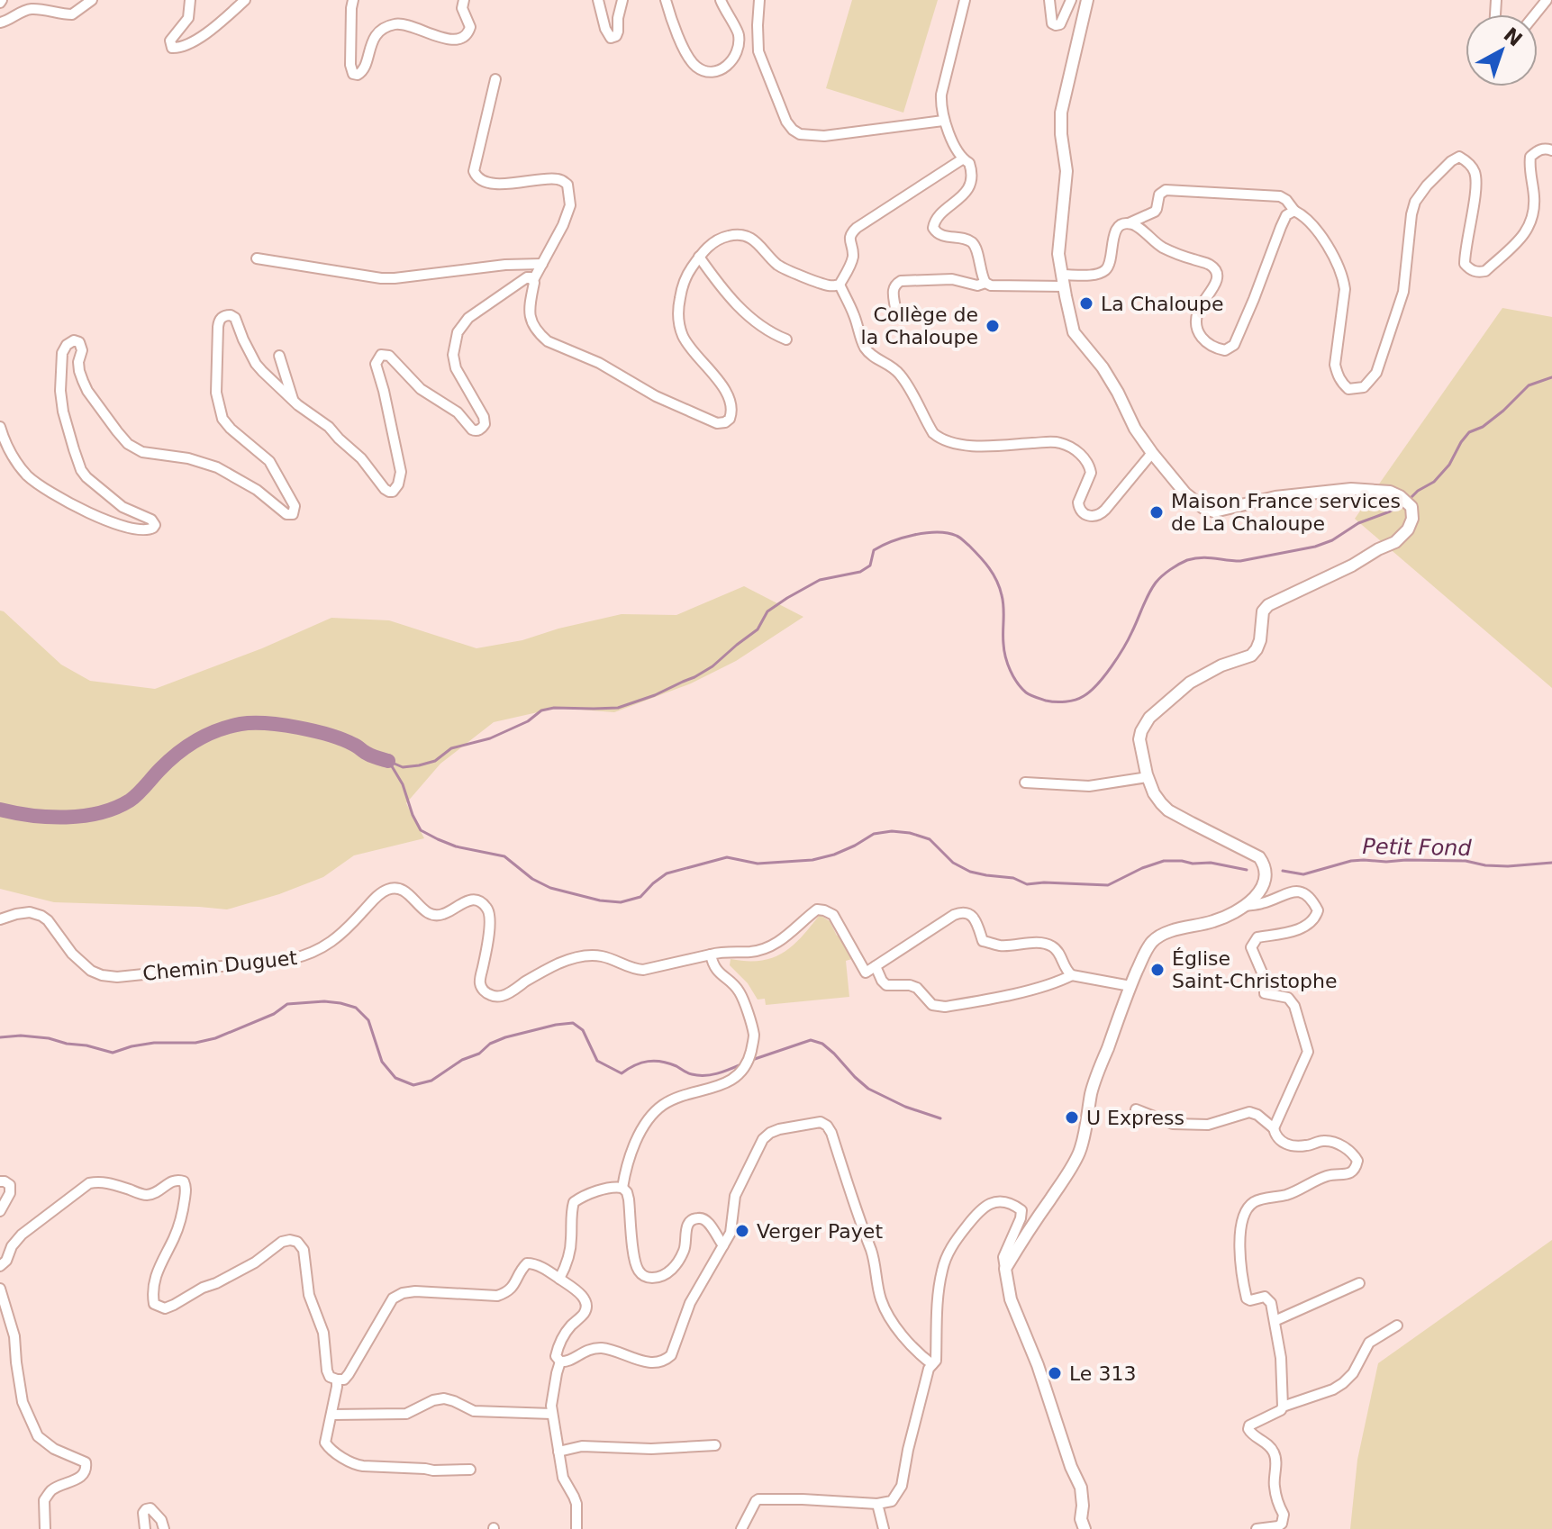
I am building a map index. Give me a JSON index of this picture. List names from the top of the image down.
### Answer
{
  "streets": {
    "street": ["Chemin Duguet"]
  },
  "water": ["Petit Fond"],
  "places": [
    "La Chaloupe",
    "Collège de la Chaloupe",
    "Maison France services de La Chaloupe",
    "Église Saint-Christophe",
    "U Express",
    "Verger Payet",
    "Le 313"
  ],
  "north": "top right"
}
